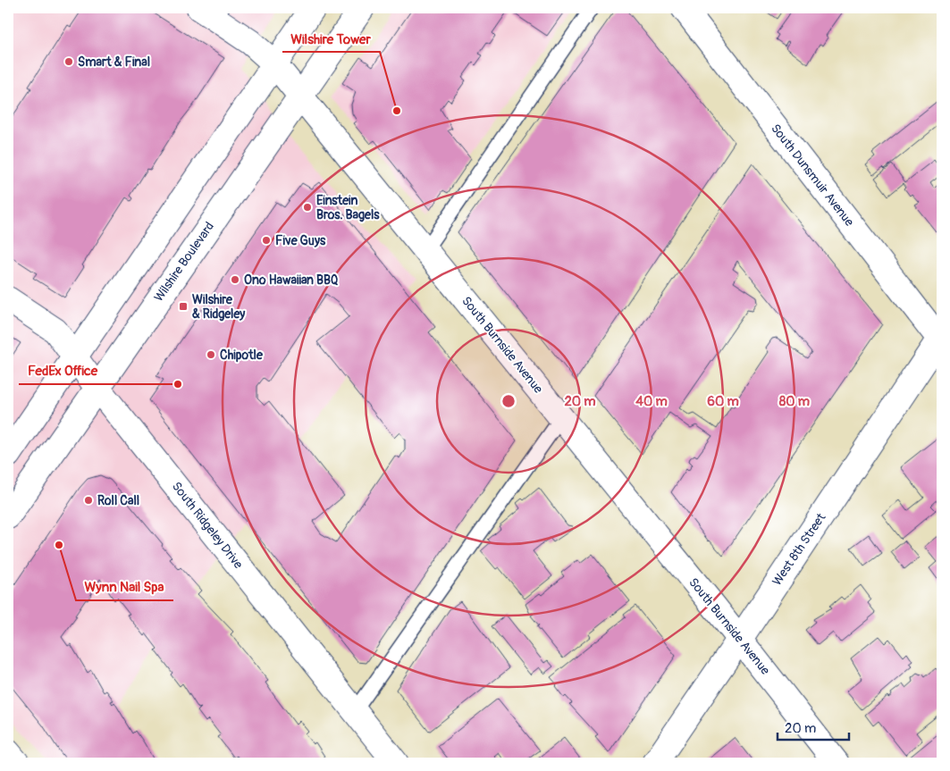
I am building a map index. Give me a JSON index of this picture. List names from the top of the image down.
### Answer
{
  "streets": {
    "street": [
      "South Dunsmuir Avenue",
      "Wilshire Boulevard",
      "South Burnside Avenue",
      "South Ridgeley Drive",
      "West 8th Street"
    ]
  },
  "crossings": [
    ["South Dunsmuir Avenue", "West 8th Street"],
    ["Wilshire Boulevard", "South Burnside Avenue"],
    ["Wilshire Boulevard", "South Ridgeley Drive"],
    ["South Burnside Avenue", "West 8th Street"]
  ],
  "places": {
    "other": [
      "Smart & Final",
      "Wilshire Tower",
      "Einstein Bros. Bagels",
      "Five Guys",
      "Ono Hawaiian BBQ",
      "Chipotle",
      "FedEx Office",
      "Roll Call",
      "Wynn Nail Spa"
    ],
    "transit": ["Wilshire & Ridgeley"]
  },
  "scale_bar": "20 m",
  "rings": [
    "20 m",
    "40 m",
    "60 m",
    "80 m"
  ]
}
